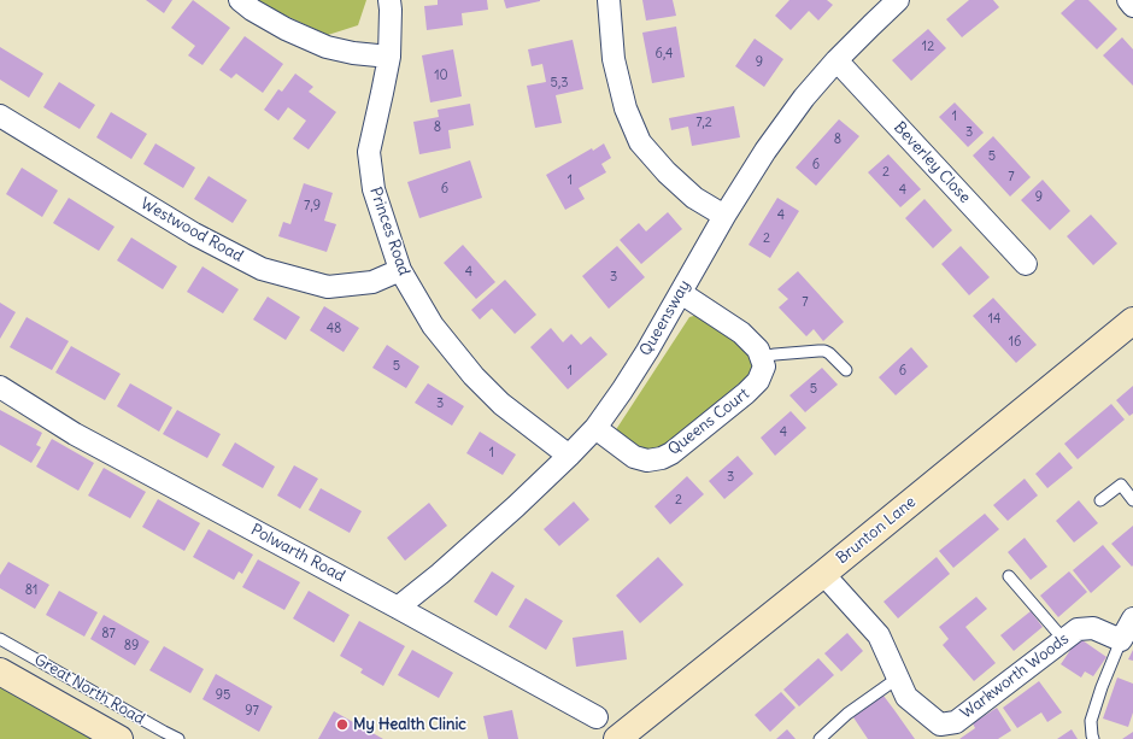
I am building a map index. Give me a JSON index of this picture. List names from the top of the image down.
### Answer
{
  "streets": {
    "street": [
      "Beverley Close",
      "Westwood Road",
      "Princes Road",
      "Queensway",
      "Queens Court",
      "Brunton Lane",
      "Polwarth Road",
      "Warkworth Woods",
      "Great North Road"
    ]
  },
  "crossings": [
    ["Beverley Close", "Queensway"],
    ["Westwood Road", "Princes Road"],
    ["Princes Road", "Queensway"],
    ["Queensway", "Queens Court"],
    ["Queensway", "Polwarth Road"],
    ["Brunton Lane", "Warkworth Woods"]
  ],
  "places": ["My Health Clinic"],
  "house_numbers": [
    "12",
    "6,4",
    "9",
    "10",
    "5,3",
    "1",
    "7,2",
    "8",
    "3",
    "8",
    "5",
    "6",
    "2",
    "7",
    "1",
    "6",
    "4",
    "9",
    "7,9",
    "4",
    "2",
    "4",
    "3",
    "7",
    "14",
    "48",
    "16",
    "5",
    "1",
    "6",
    "5",
    "3",
    "4",
    "1",
    "3",
    "2",
    "81",
    "87",
    "89",
    "95",
    "97"
  ]
}
